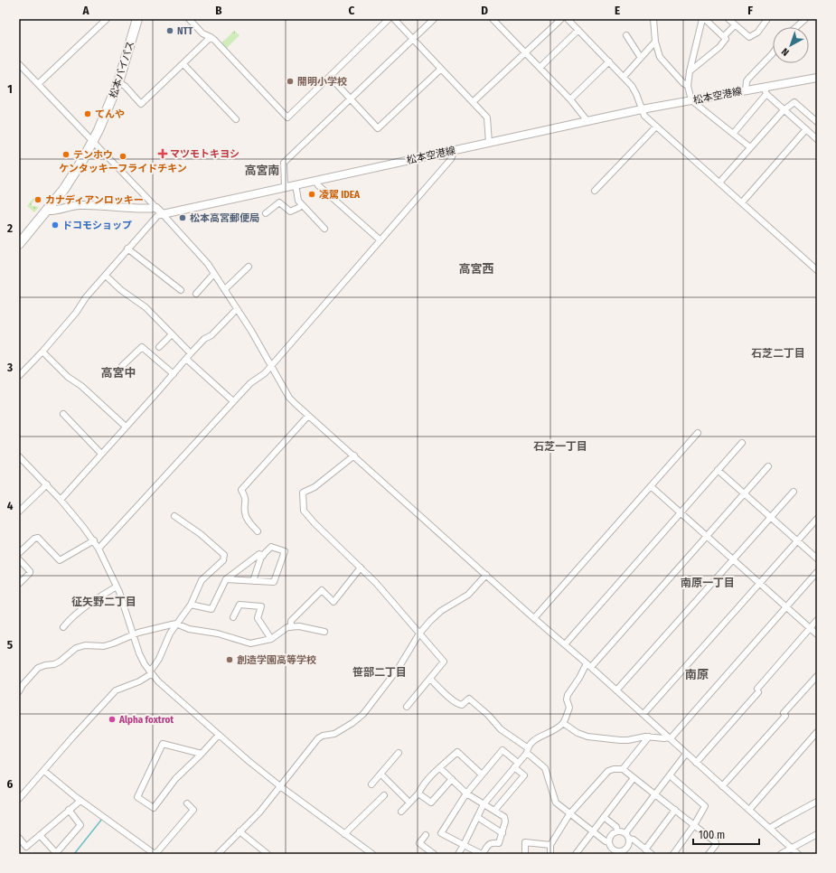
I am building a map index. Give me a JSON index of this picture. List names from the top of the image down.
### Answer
{
  "streets": {
    "highway": ["松本バイパス"],
    "main road": ["松本空港線"]
  },
  "districts": [
    "高宮南",
    "高宮西",
    "石芝二丁目",
    "高宮中",
    "石芝一丁目",
    "南原一丁目",
    "征矢野二丁目",
    "笹部二丁目",
    "南原"
  ],
  "places": {
    "other": [
      "NTT",
      "開明小学校",
      "てんや",
      "テンホウ",
      "ケンタッキーフライドチキン",
      "凌駕 IDEA",
      "カナディアンロッキー",
      "松本高宮郵便局",
      "ドコモショップ",
      "創造学園高等学校",
      "Alpha foxtrot"
    ],
    "health": ["マツモトキヨシ"]
  },
  "scale_bar": "100 m",
  "north": "bottom left",
  "grid": {
    "columns": [
      "A",
      "B",
      "C",
      "D",
      "E",
      "F"
    ],
    "rows": [
      "1",
      "2",
      "3",
      "4",
      "5",
      "6"
    ]
  }
}
